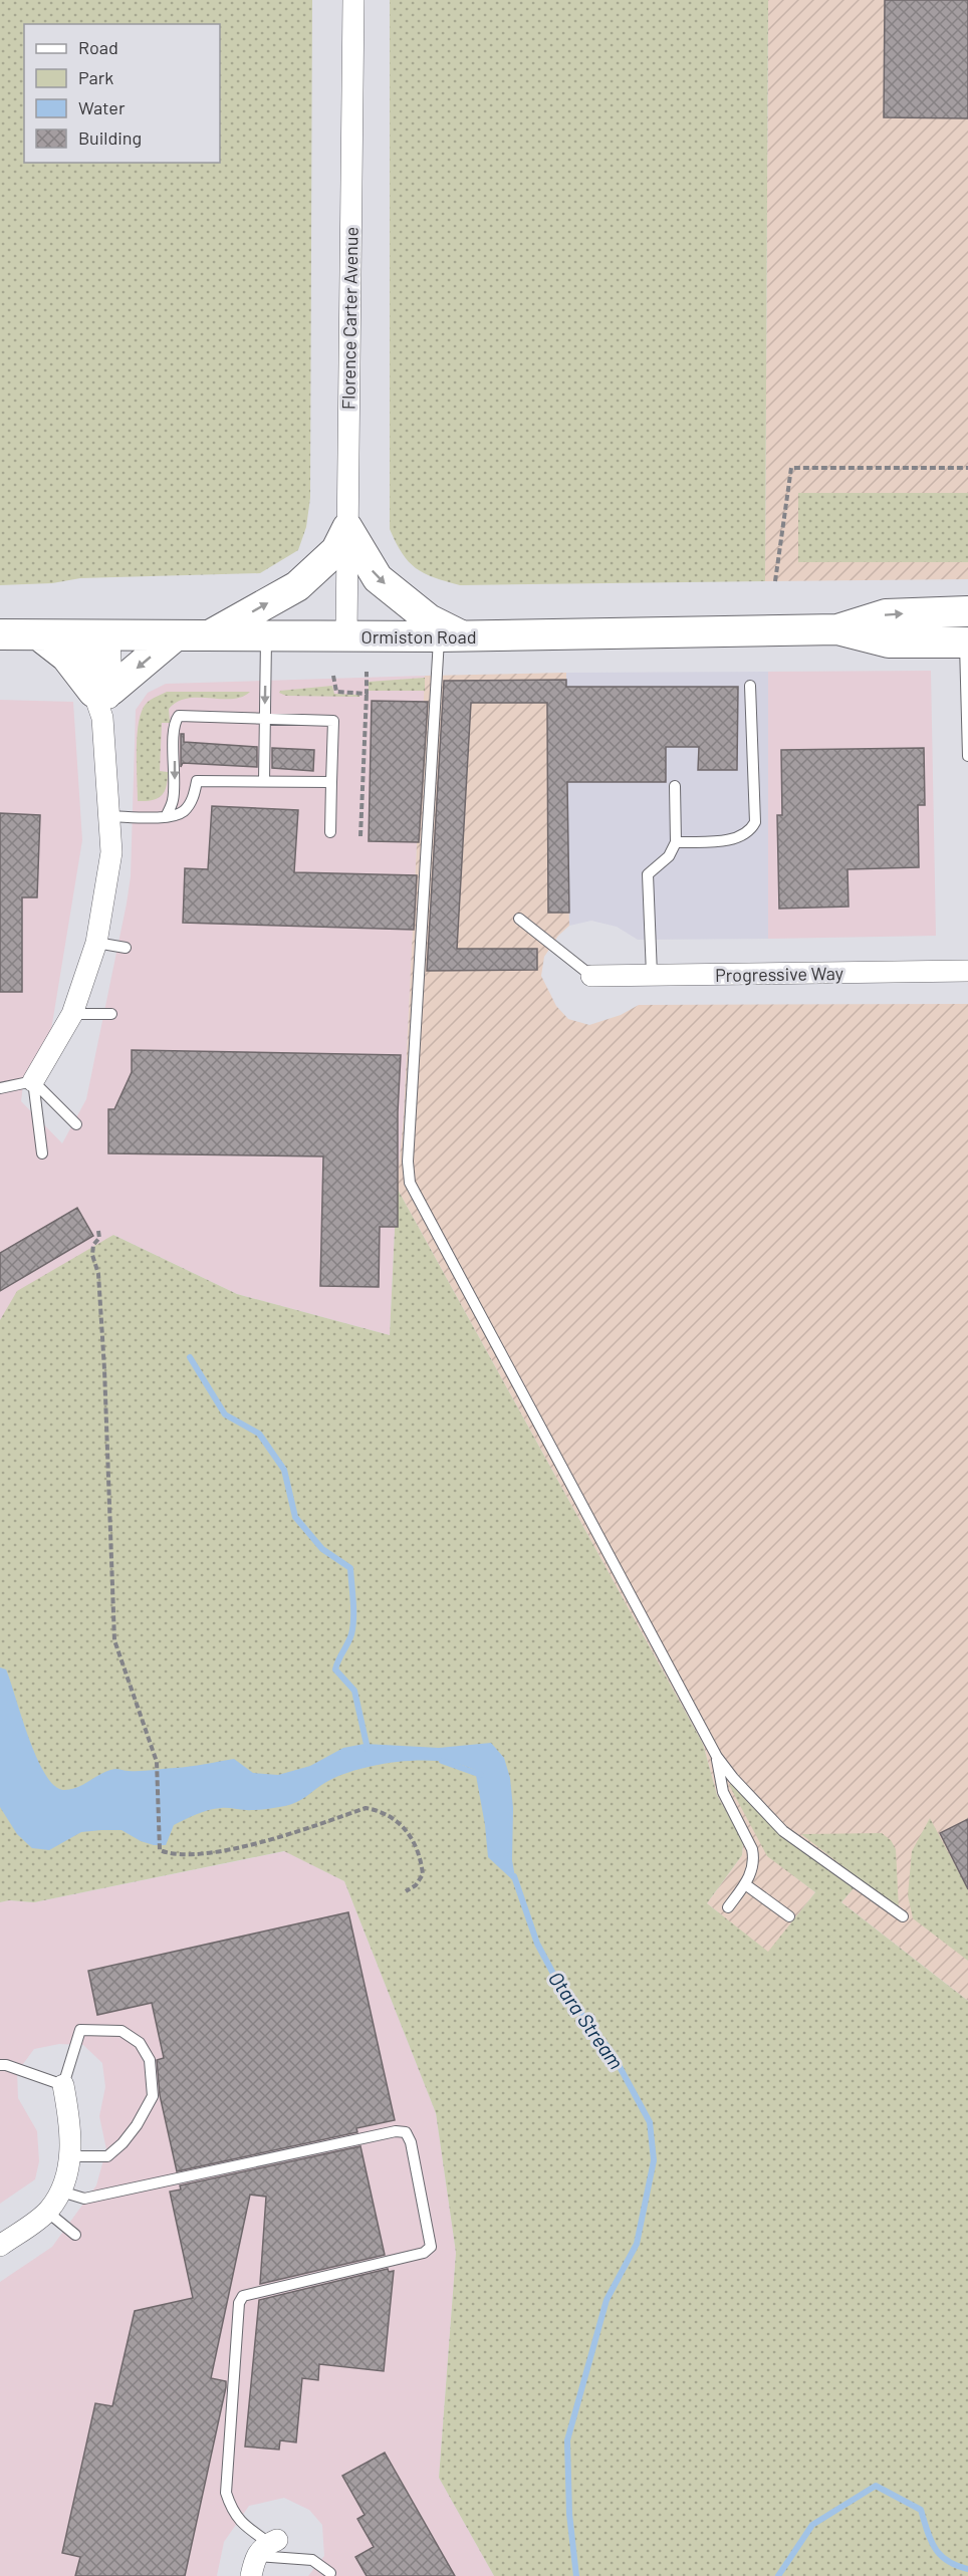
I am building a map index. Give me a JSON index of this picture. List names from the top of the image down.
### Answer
{
  "streets": {
    "main road": ["Ormiston Road"],
    "street": ["Florence Carter Avenue", "Progressive Way"]
  },
  "crossings": [
    ["Florence Carter Avenue", "Ormiston Road"]
  ],
  "water": ["Otara Stream"],
  "legend": [
    "Road",
    "Park",
    "Water",
    "Building"
  ]
}
